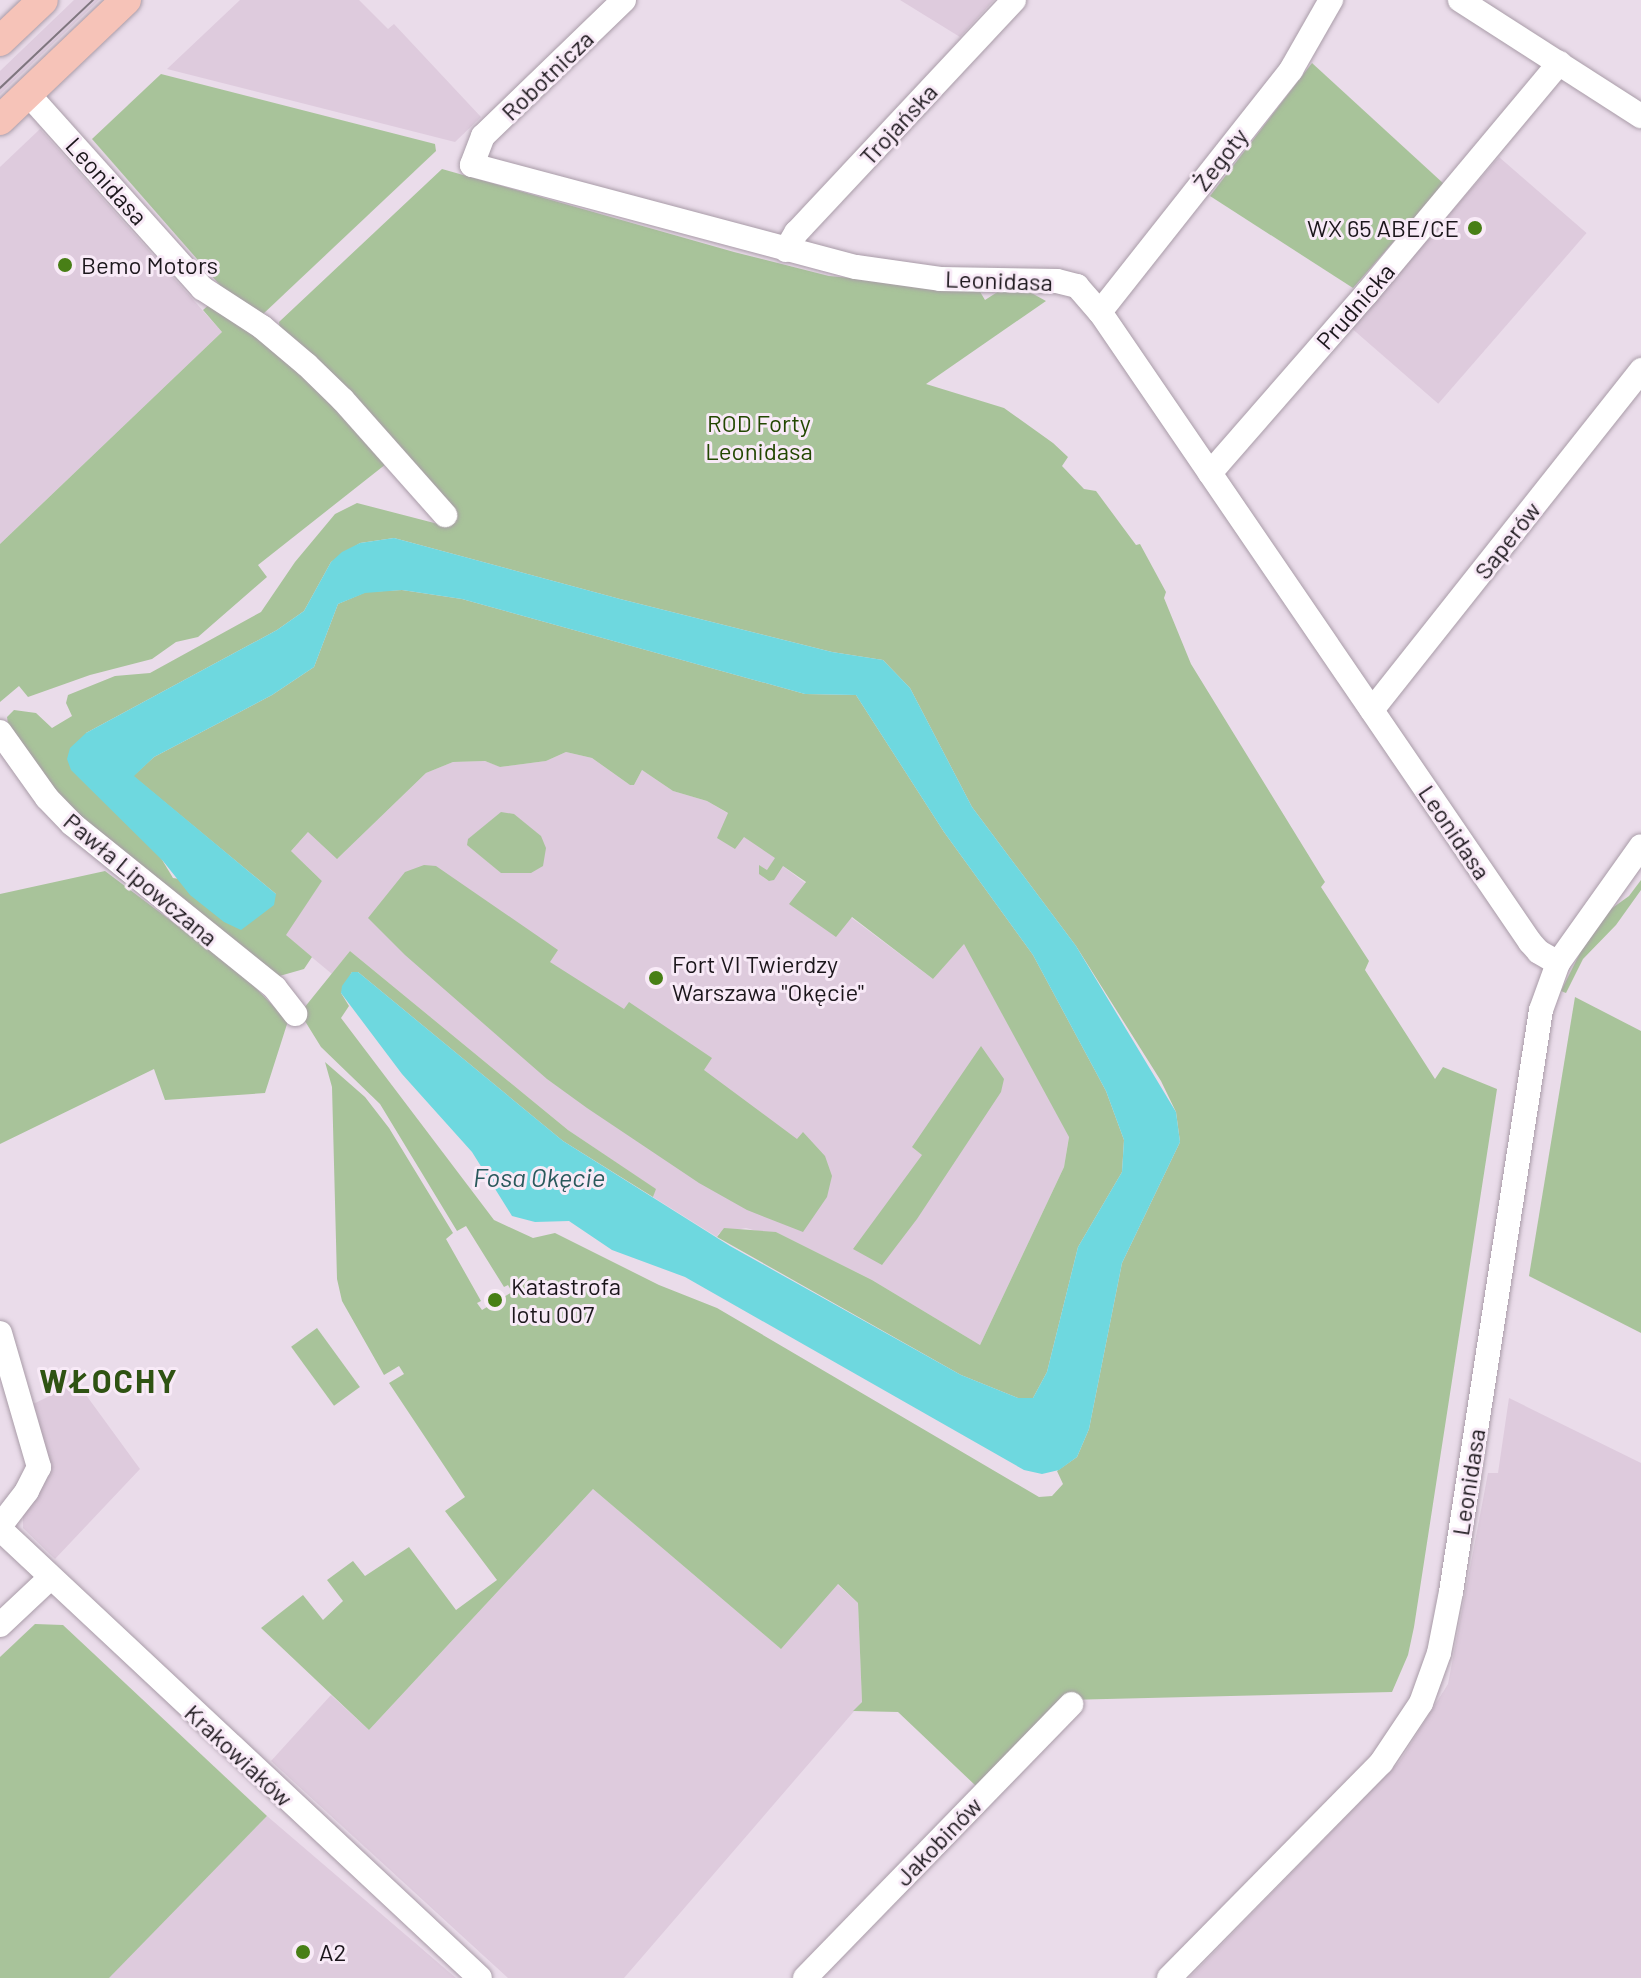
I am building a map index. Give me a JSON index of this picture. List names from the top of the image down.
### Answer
{
  "streets": {
    "street": [
      "Robotnicza",
      "Trojańska",
      "Żegoty",
      "Leonidasa",
      "Prudnicka",
      "Saperów",
      "Pawła Lipowczana",
      "Krakowiaków",
      "Jakobinów"
    ]
  },
  "crossings": [
    ["Robotnicza", "Leonidasa"],
    ["Trojańska", "Leonidasa"],
    ["Żegoty", "Leonidasa"],
    ["Leonidasa", "Prudnicka"],
    ["Leonidasa", "Saperów"]
  ],
  "districts": ["WŁOCHY"],
  "water": ["Fosa Okęcie"],
  "parks": ["ROD Forty Leonidasa"],
  "places": [
    "WX 65 ABE/CE",
    "Bemo Motors",
    "Fort VI Twierdzy Warszawa \"Okęcie\"",
    "Katastrofa lotu 007",
    "A2"
  ]
}
